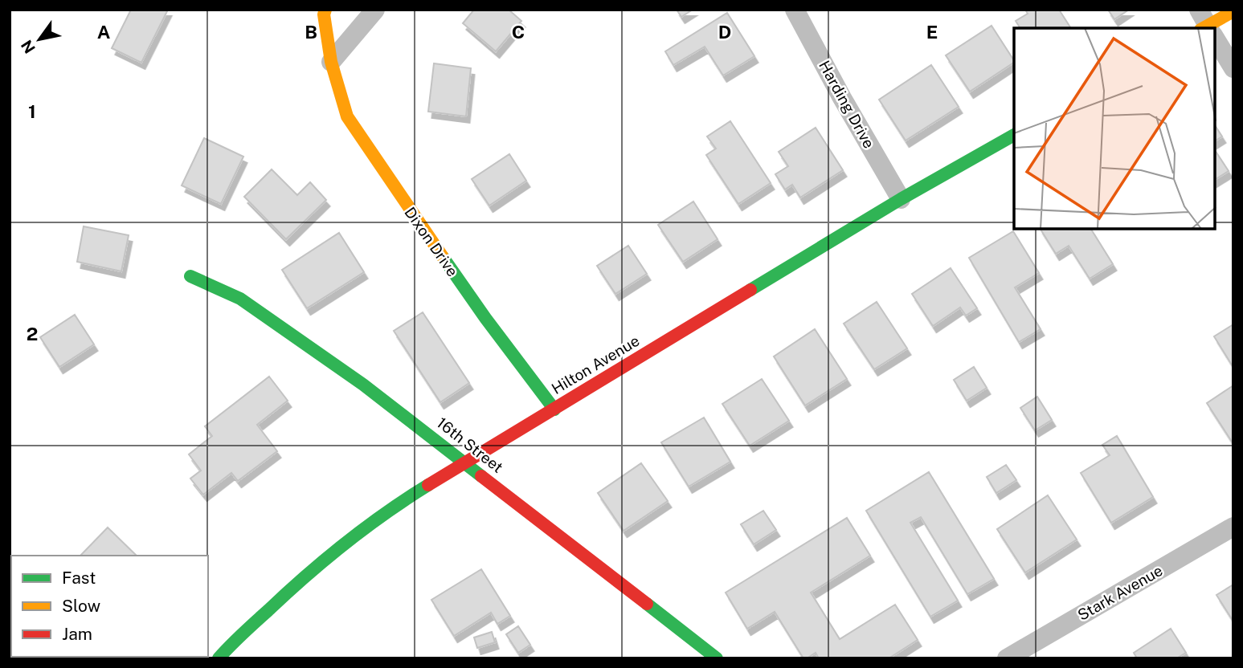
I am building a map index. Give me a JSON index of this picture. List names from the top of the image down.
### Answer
{
  "streets": {
    "street": [
      "Harding Drive",
      "Dixon Drive",
      "Hilton Avenue",
      "16th Street",
      "Stark Avenue"
    ]
  },
  "crossings": [
    ["Harding Drive", "Hilton Avenue"],
    ["Dixon Drive", "Hilton Avenue"],
    ["Hilton Avenue", "16th Street"]
  ],
  "legend": ["Fast", "Slow", "Jam"],
  "north": "bottom left",
  "grid": {
    "columns": [
      "A",
      "B",
      "C",
      "D",
      "E"
    ],
    "rows": ["1", "2"]
  }
}
